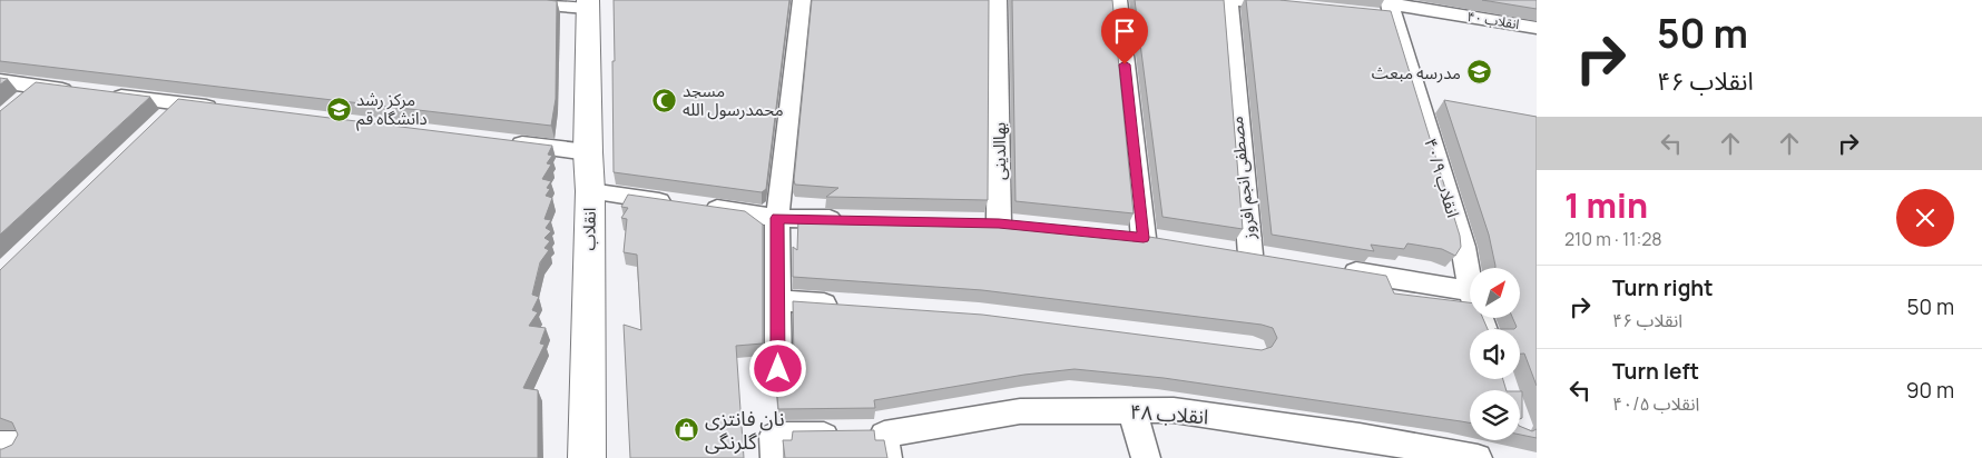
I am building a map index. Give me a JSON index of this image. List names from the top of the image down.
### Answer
{
  "streets": {
    "main road": ["انقلاب"],
    "street": [
      "انقلاب ۴۰",
      "بهاالدینی",
      "مصطفی انجم افروز",
      "انقلاب ۴۰/۹",
      "انقلاب ۴۸"
    ]
  },
  "crossings": [
    ["انقلاب ۴۰", "انقلاب ۴۰/۹"]
  ],
  "places": {
    "school or university": ["مدرسه مبعث", "مرکز رشد دانشگاه قم"],
    "mosque": ["مسجد محمدرسول الله"],
    "shop": ["نان فانتزی گلرنگی"]
  },
  "north": "top right",
  "page": {
    "turn": ["50 m", "انقلاب ۴۶"],
    "heading": ["1 min", "210 m · 11:28"],
    "list": [
      {
        "name": "Turn right",
        "note": "انقلاب ۴۶",
        "value": "50 m"
      },
      {
        "name": "Turn left",
        "note": "انقلاب ۴۰/۵",
        "value": "90 m"
      }
    ]
  }
}
